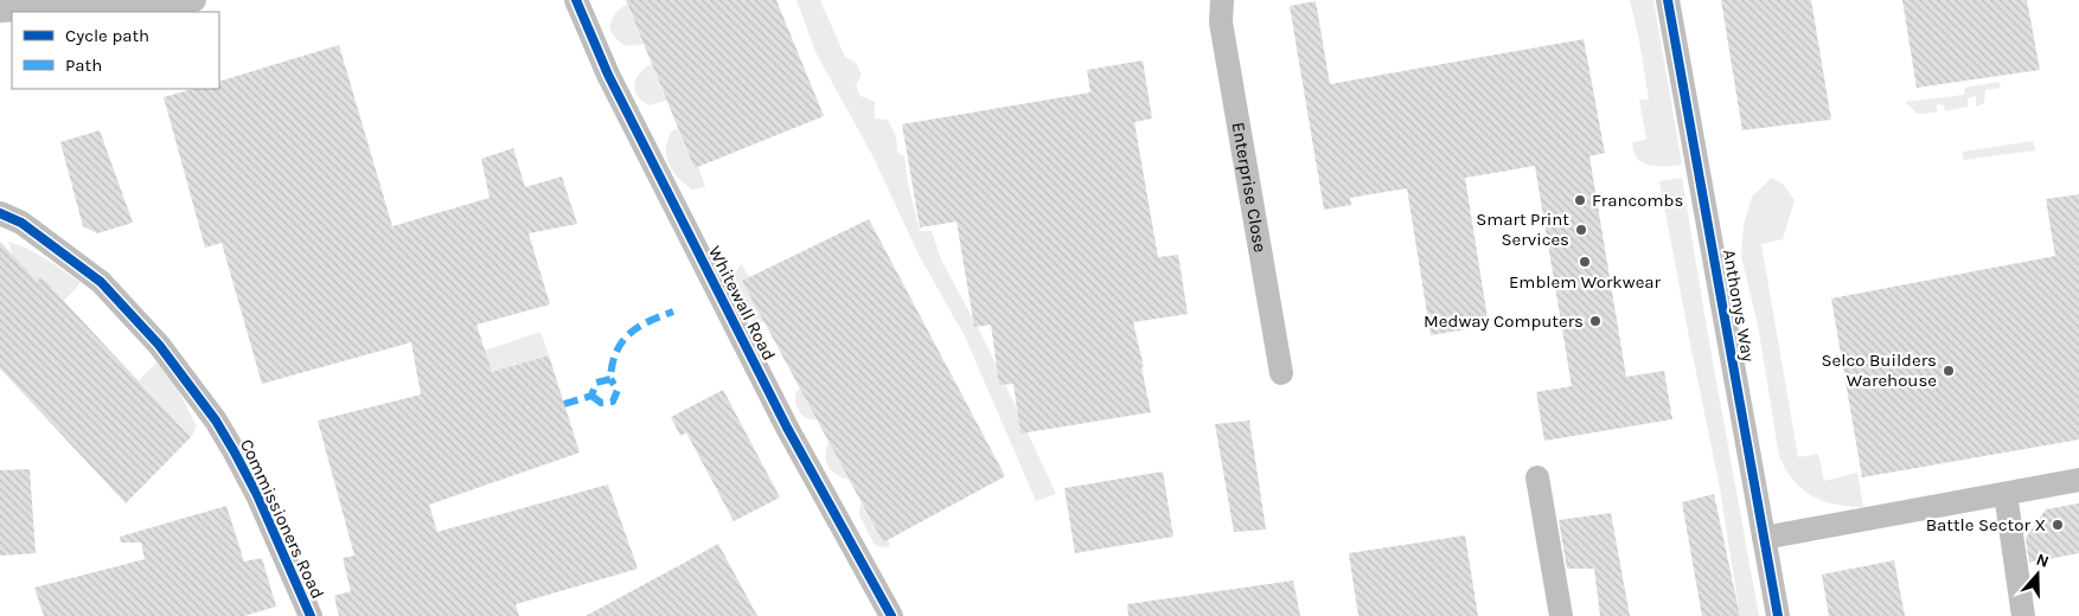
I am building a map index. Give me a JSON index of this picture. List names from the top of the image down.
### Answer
{
  "streets": {
    "street": [
      "Enterprise Close",
      "Whitewall Road",
      "Anthonys Way",
      "Commissioners Road"
    ]
  },
  "places": [
    "Francombs",
    "Smart Print Services",
    "Emblem Workwear",
    "Medway Computers",
    "Selco Builders Warehouse",
    "Battle Sector X"
  ],
  "legend": ["Cycle path", "Path"],
  "north": "top"
}
